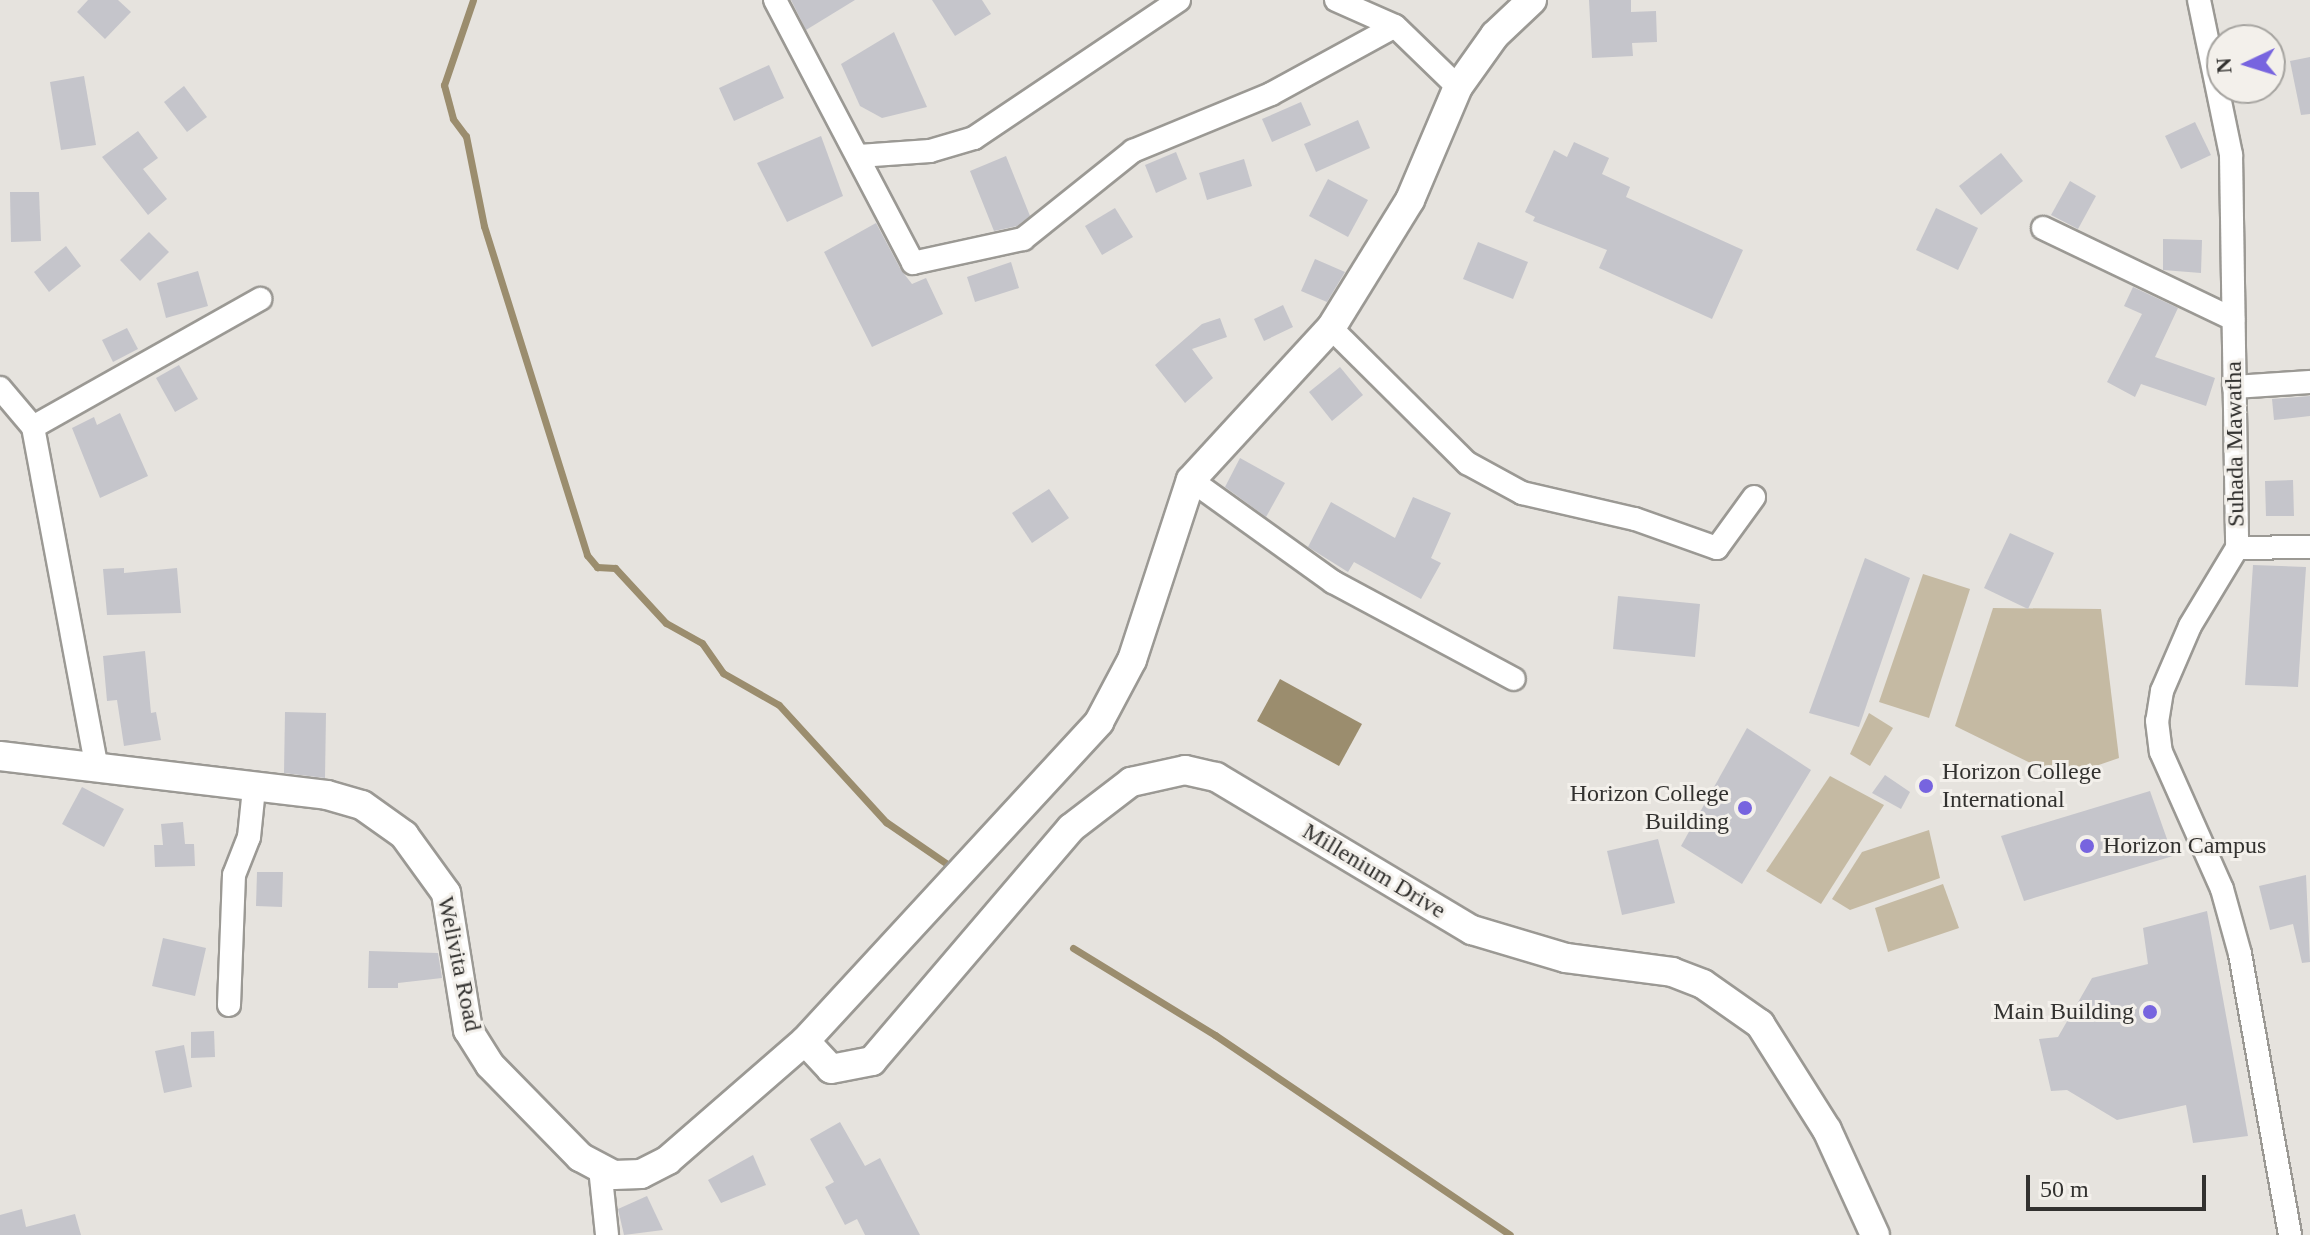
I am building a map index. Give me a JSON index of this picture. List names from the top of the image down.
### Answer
{
  "streets": {
    "street": ["Suhada Mawatha", "Millenium Drive", "Welivita Road"]
  },
  "places": [
    "Horizon College International",
    "Horizon College Building",
    "Horizon Campus",
    "Main Building"
  ],
  "scale_bar": "50 m",
  "north": "left"
}
